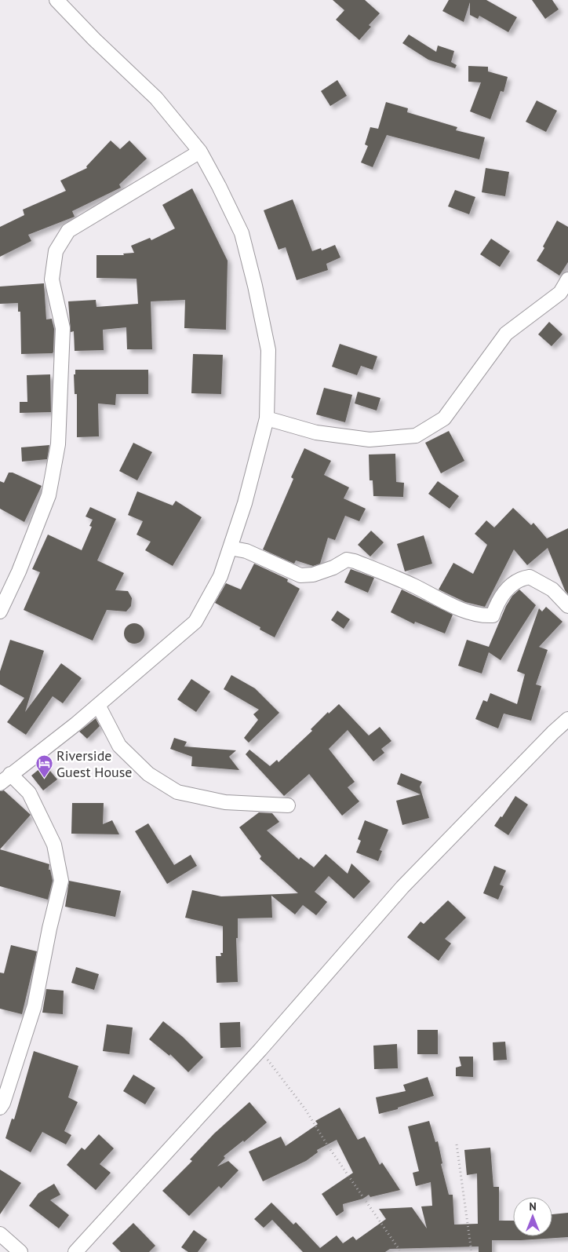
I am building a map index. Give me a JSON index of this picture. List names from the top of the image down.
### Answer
{
  "places": {
    "hotel": ["Riverside Guest House"]
  },
  "north": "top"
}
